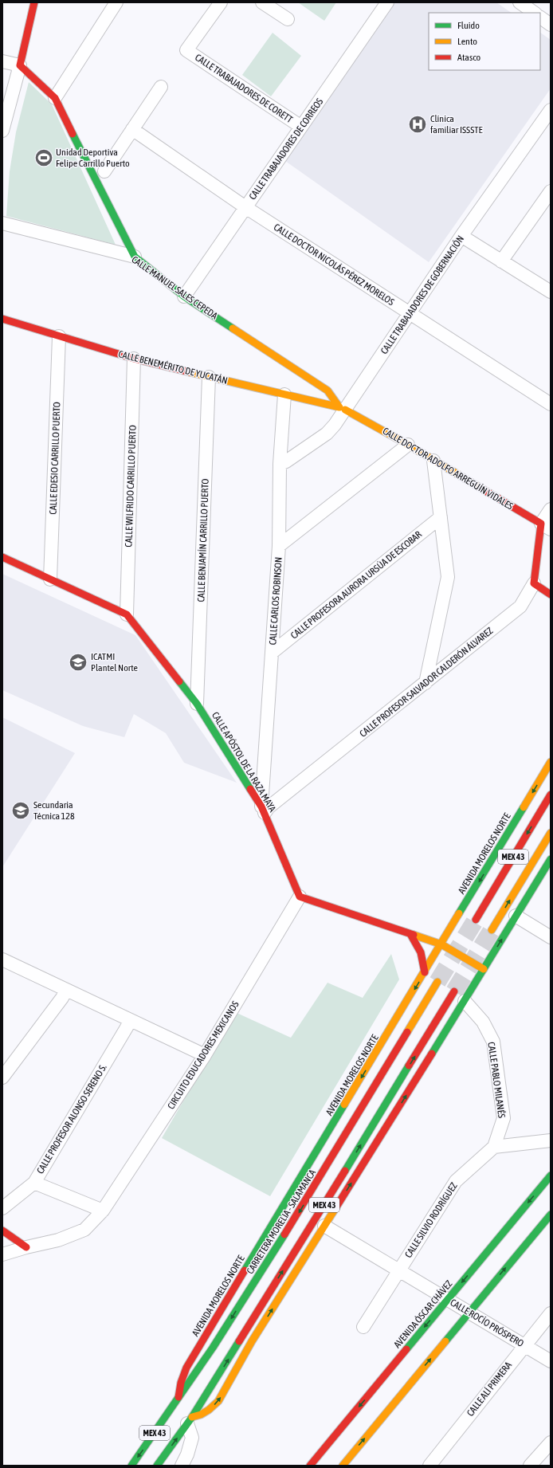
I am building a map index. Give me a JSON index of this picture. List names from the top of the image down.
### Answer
{
  "streets": {
    "main road": [
      "CALLE MANUEL SALES CEPEDA",
      "CALLE BENEMÉRITO DE YUCATÁN",
      "CALLE DOCTOR ADOLFO ARREGUÍN VIDALES",
      "CALLE PROFESOR SALVADOR CALDERÓN ÁLVAREZ",
      "CALLE APÓSTOL DE LA RAZA MAYA",
      "AVENIDA MORELOS NORTE",
      "MEX 43",
      "CARRETERA MORELIA - SALAMANCA",
      "AVENIDA ÓSCAR CHÁVEZ"
    ],
    "street": [
      "CALLE TRABAJADORES DE CORETT",
      "CALLE TRABAJADORES DE CORREOS",
      "CALLE DOCTOR NICOLÁS PÉREZ MORELOS",
      "CALLE TRABAJADORES DE GOBERNACIÓN",
      "CALLE EDESIO CARRILLO PUERTO",
      "CALLE WILFRIDO CARRILLO PUERTO",
      "CALLE BENJAMÍN CARRILLO PUERTO",
      "CALLE PROFESORA AURORA URSÚA DE ESCOBAR",
      "CALLE CARLOS ROBINSON",
      "CIRCUITO EDUCADORES MEXICANOS",
      "CALLE PABLO MILANÉS",
      "CALLE PROFESOR ALONSO SERENO S.",
      "CALLE SILVIO RODRÍGUEZ",
      "CALLE ROCÍO PRÓSPERO",
      "CALLE ALÍ PRIMERA"
    ]
  },
  "crossings": [
    ["CALLE TRABAJADORES DE CORETT", "CALLE TRABAJADORES DE CORREOS"],
    ["CALLE TRABAJADORES DE CORREOS", "CALLE DOCTOR NICOLÁS PÉREZ MORELOS"],
    ["CALLE TRABAJADORES DE CORREOS", "CALLE MANUEL SALES CEPEDA"],
    ["CALLE DOCTOR NICOLÁS PÉREZ MORELOS", "CALLE TRABAJADORES DE GOBERNACIÓN"],
    ["CALLE MANUEL SALES CEPEDA", "CALLE TRABAJADORES DE GOBERNACIÓN"],
    ["CALLE MANUEL SALES CEPEDA", "CALLE BENEMÉRITO DE YUCATÁN"],
    ["CALLE MANUEL SALES CEPEDA", "CALLE DOCTOR ADOLFO ARREGUÍN VIDALES"],
    ["CALLE TRABAJADORES DE GOBERNACIÓN", "CALLE BENEMÉRITO DE YUCATÁN"],
    ["CALLE TRABAJADORES DE GOBERNACIÓN", "CALLE DOCTOR ADOLFO ARREGUÍN VIDALES"],
    ["CALLE TRABAJADORES DE GOBERNACIÓN", "CALLE CARLOS ROBINSON"],
    ["CALLE BENEMÉRITO DE YUCATÁN", "CALLE EDESIO CARRILLO PUERTO"],
    ["CALLE BENEMÉRITO DE YUCATÁN", "CALLE DOCTOR ADOLFO ARREGUÍN VIDALES"],
    ["CALLE BENEMÉRITO DE YUCATÁN", "CALLE WILFRIDO CARRILLO PUERTO"],
    ["CALLE BENEMÉRITO DE YUCATÁN", "CALLE BENJAMÍN CARRILLO PUERTO"],
    ["CALLE BENEMÉRITO DE YUCATÁN", "CALLE CARLOS ROBINSON"],
    ["CALLE EDESIO CARRILLO PUERTO", "CALLE APÓSTOL DE LA RAZA MAYA"],
    ["CALLE DOCTOR ADOLFO ARREGUÍN VIDALES", "CALLE PROFESOR SALVADOR CALDERÓN ÁLVAREZ"],
    ["CALLE WILFRIDO CARRILLO PUERTO", "CALLE APÓSTOL DE LA RAZA MAYA"],
    ["CALLE BENJAMÍN CARRILLO PUERTO", "CALLE APÓSTOL DE LA RAZA MAYA"],
    ["CALLE PROFESORA AURORA URSÚA DE ESCOBAR", "CALLE CARLOS ROBINSON"],
    ["CALLE CARLOS ROBINSON", "CALLE PROFESOR SALVADOR CALDERÓN ÁLVAREZ"],
    ["CALLE CARLOS ROBINSON", "CALLE APÓSTOL DE LA RAZA MAYA"],
    ["CALLE PROFESOR SALVADOR CALDERÓN ÁLVAREZ", "CALLE APÓSTOL DE LA RAZA MAYA"],
    ["CALLE APÓSTOL DE LA RAZA MAYA", "CIRCUITO EDUCADORES MEXICANOS"],
    ["AVENIDA MORELOS NORTE", "CARRETERA MORELIA - SALAMANCA"],
    ["CALLE PABLO MILANÉS", "CALLE SILVIO RODRÍGUEZ"],
    ["CALLE SILVIO RODRÍGUEZ", "CALLE ROCÍO PRÓSPERO"],
    ["AVENIDA ÓSCAR CHÁVEZ", "CALLE ROCÍO PRÓSPERO"],
    ["CALLE ROCÍO PRÓSPERO", "CALLE ALÍ PRIMERA"]
  ],
  "places": {
    "hospital": ["Clínica familiar ISSSTE"],
    "sports": ["Unidad Deportiva Felipe Carrillo Puerto"],
    "school or university": ["ICATMI Plantel Norte", "Secundaria Técnica 128"]
  },
  "legend": ["Fluido", "Lento", "Atasco"]
}
